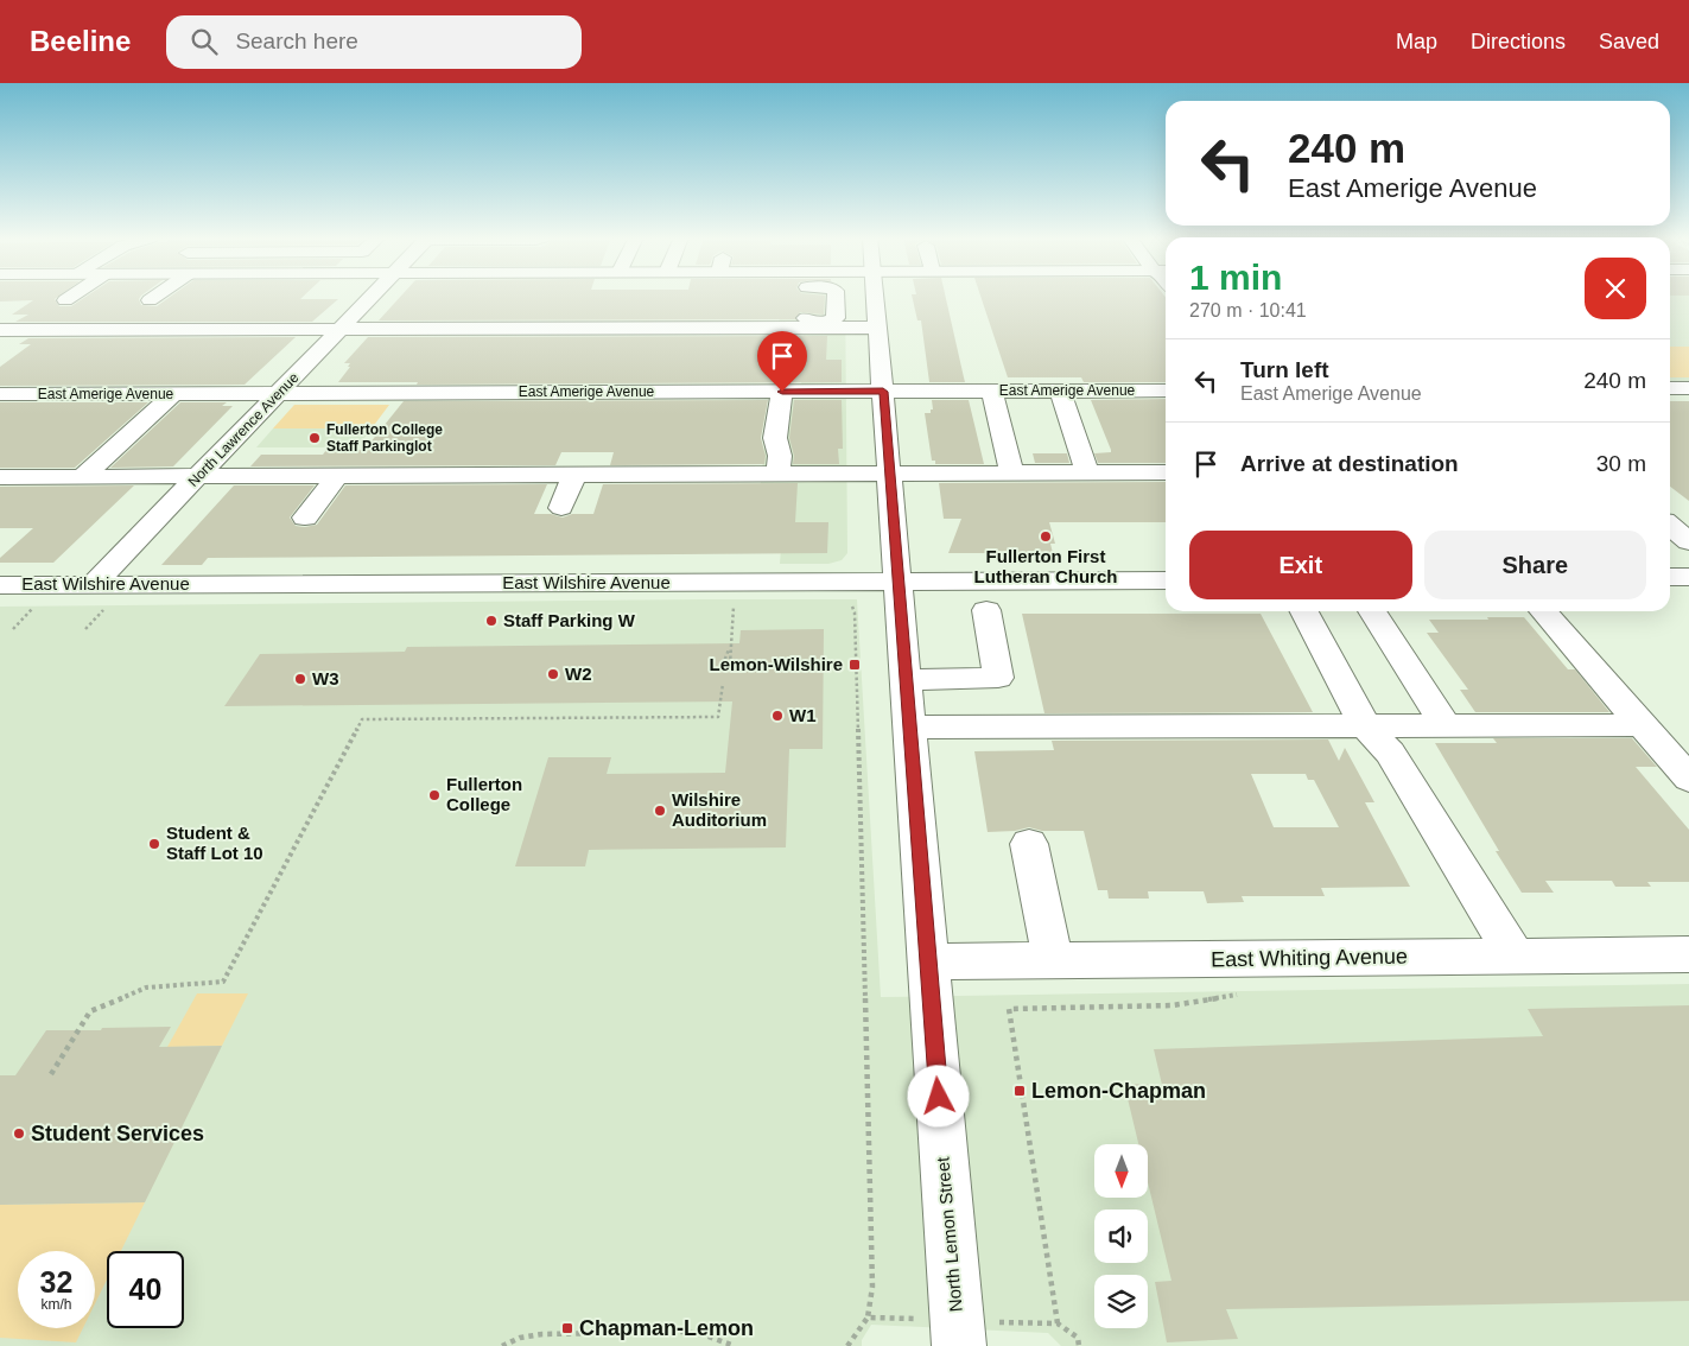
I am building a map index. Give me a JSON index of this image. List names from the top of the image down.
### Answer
{
  "streets": {
    "street": [
      "East Amerige Avenue",
      "North Lawrence Avenue",
      "East Wilshire Avenue",
      "East Whiting Avenue",
      "North Lemon Street"
    ]
  },
  "crossings": [
    ["East Amerige Avenue", "North Lawrence Avenue"],
    ["East Amerige Avenue", "North Lemon Street"],
    ["North Lawrence Avenue", "East Wilshire Avenue"],
    ["East Wilshire Avenue", "North Lemon Street"],
    ["East Whiting Avenue", "North Lemon Street"]
  ],
  "places": {
    "other": [
      "Fullerton College Staff Parkinglot",
      "Fullerton First Lutheran Church",
      "Staff Parking W",
      "W2",
      "W3",
      "W1",
      "Fullerton College",
      "Wilshire Auditorium",
      "Student & Staff Lot 10",
      "Student Services"
    ],
    "transit": ["Lemon-Wilshire", "Lemon-Chapman", "Chapman-Lemon"]
  },
  "north": "bottom",
  "page": {
    "header": "Beeline",
    "search": "Search here",
    "nav": ["Map", "Directions", "Saved"],
    "turn": ["240 m", "East Amerige Avenue"],
    "heading": ["1 min", "270 m · 10:41"],
    "list": [
      {
        "name": "Turn left",
        "note": "East Amerige Avenue",
        "value": "240 m"
      },
      {
        "name": "Arrive at destination",
        "value": "30 m"
      }
    ],
    "buttons": ["Exit", "Share"],
    "speed": "32 km/h",
    "limit": "40"
  }
}
